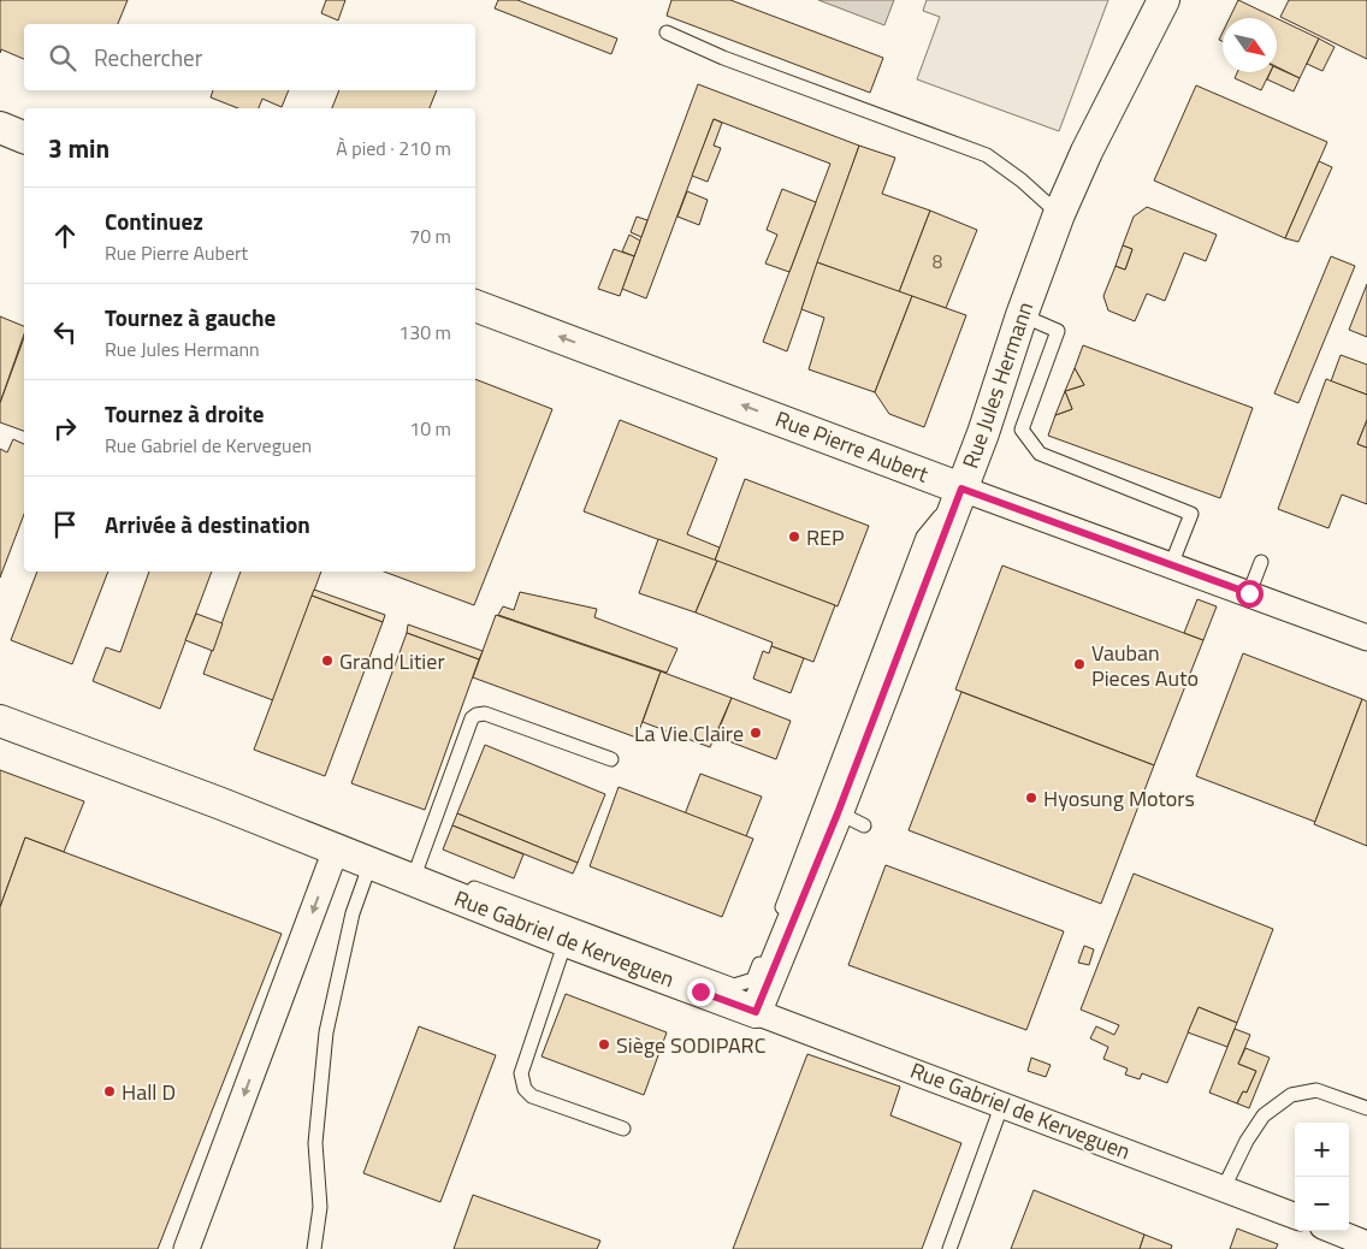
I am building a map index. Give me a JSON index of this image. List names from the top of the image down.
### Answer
{
  "streets": {
    "street": ["Rue Jules Hermann", "Rue Pierre Aubert", "Rue Gabriel de Kerveguen"]
  },
  "crossings": [
    ["Rue Jules Hermann", "Rue Pierre Aubert"],
    ["Rue Jules Hermann", "Rue Gabriel de Kerveguen"]
  ],
  "one_way": ["Rue Pierre Aubert"],
  "places": [
    "REP",
    "Grand Litier",
    "Vauban Pieces Auto",
    "La Vie Claire",
    "Hyosung Motors",
    "Siège SODIPARC",
    "Hall D"
  ],
  "house_numbers": ["8"],
  "north": "bottom right",
  "page": {
    "search": "Rechercher",
    "heading": ["3 min", "À pied · 210 m"],
    "list": [
      ["Continuez", "Rue Pierre Aubert", "70 m"],
      ["Tournez à gauche", "Rue Jules Hermann", "130 m"],
      ["Tournez à droite", "Rue Gabriel de Kerveguen", "10 m"],
      "Arrivée à destination"
    ],
    "map_buttons": ["+", "−"]
  }
}
